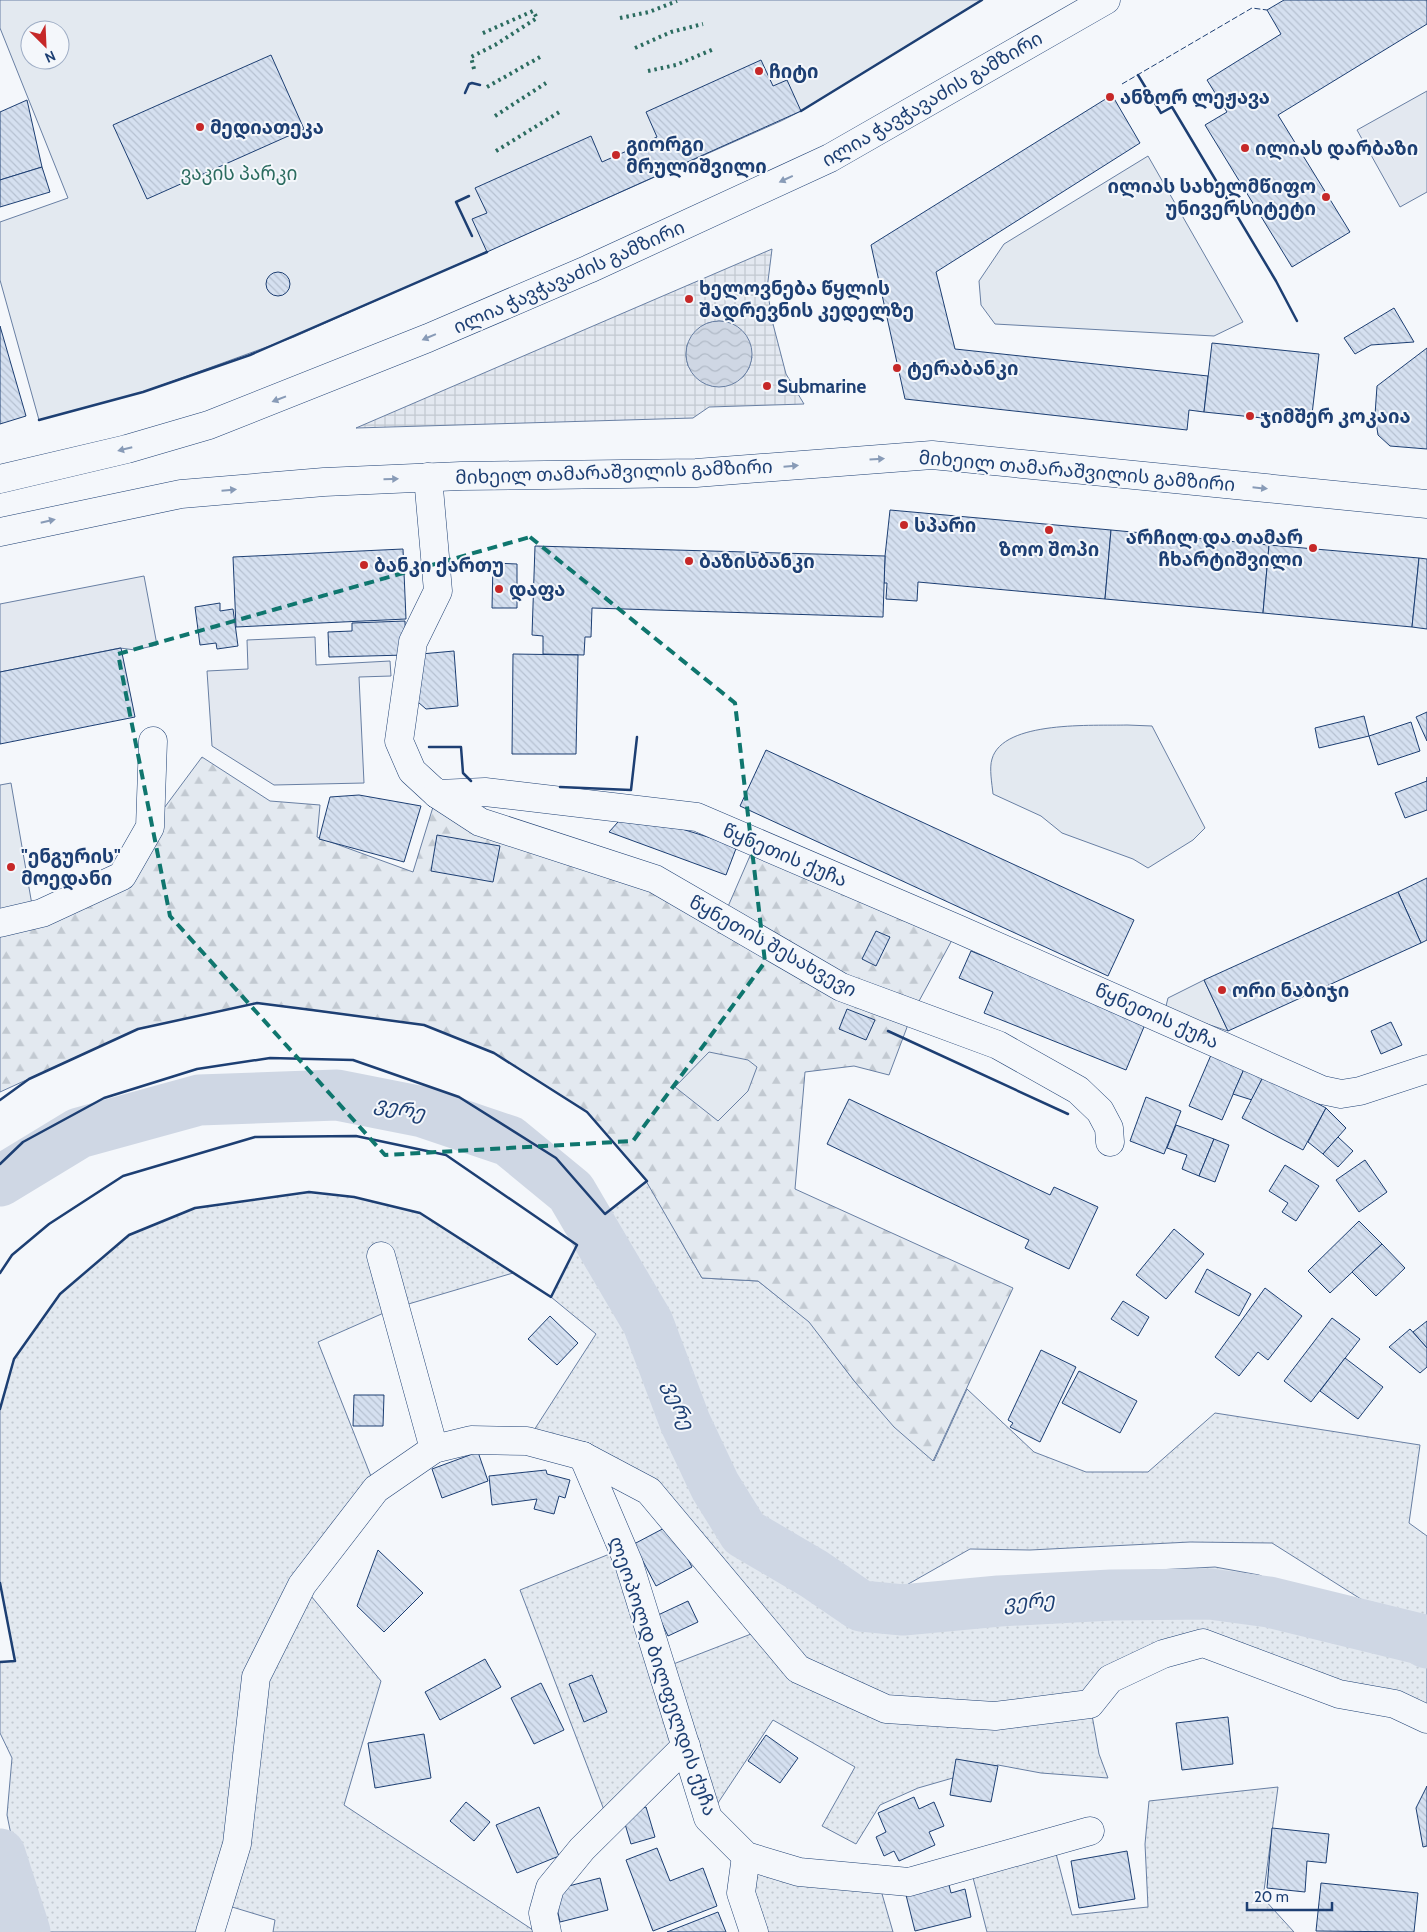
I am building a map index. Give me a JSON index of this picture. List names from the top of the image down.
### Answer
{
  "streets": {
    "street": [
      "ილია ჭავჭავაძის გამზირი",
      "მიხეილ თამარაშვილის გამზირი",
      "წყნეთის ქუჩა",
      "წყნეთის შესახვევი",
      "ლეოპოლდ ბილფელდის ქუჩა"
    ]
  },
  "crossings": [
    ["წყნეთის ქუჩა", "წყნეთის შესახვევი"]
  ],
  "one_way": ["მიხეილ თამარაშვილის გამზირი"],
  "water": ["ვერე"],
  "parks": ["ვაკის პარკი"],
  "places": [
    "ჩიტი",
    "ანზორ ლეჟავა",
    "მედიათეკა",
    "ილიას დარბაზი",
    "გიორგი მრულიშვილი",
    "ილიას სახელმწიფო უნივერსიტეტი",
    "ხელოვნება წყლის შადრევნის კედელზე",
    "ტერაბანკი",
    "Submarine",
    "ჯიმშერ კოკაია",
    "სპარი",
    "ზოო შოპი",
    "არჩილ და თამარ ჩხარტიშვილი",
    "ბაზისბანკი",
    "ბანკი ქართუ",
    "დაფა",
    "\"ენგურის\" მოედანი",
    "ორი ნაბიჯი"
  ],
  "scale_bar": "20 m",
  "north": "bottom right"
}
